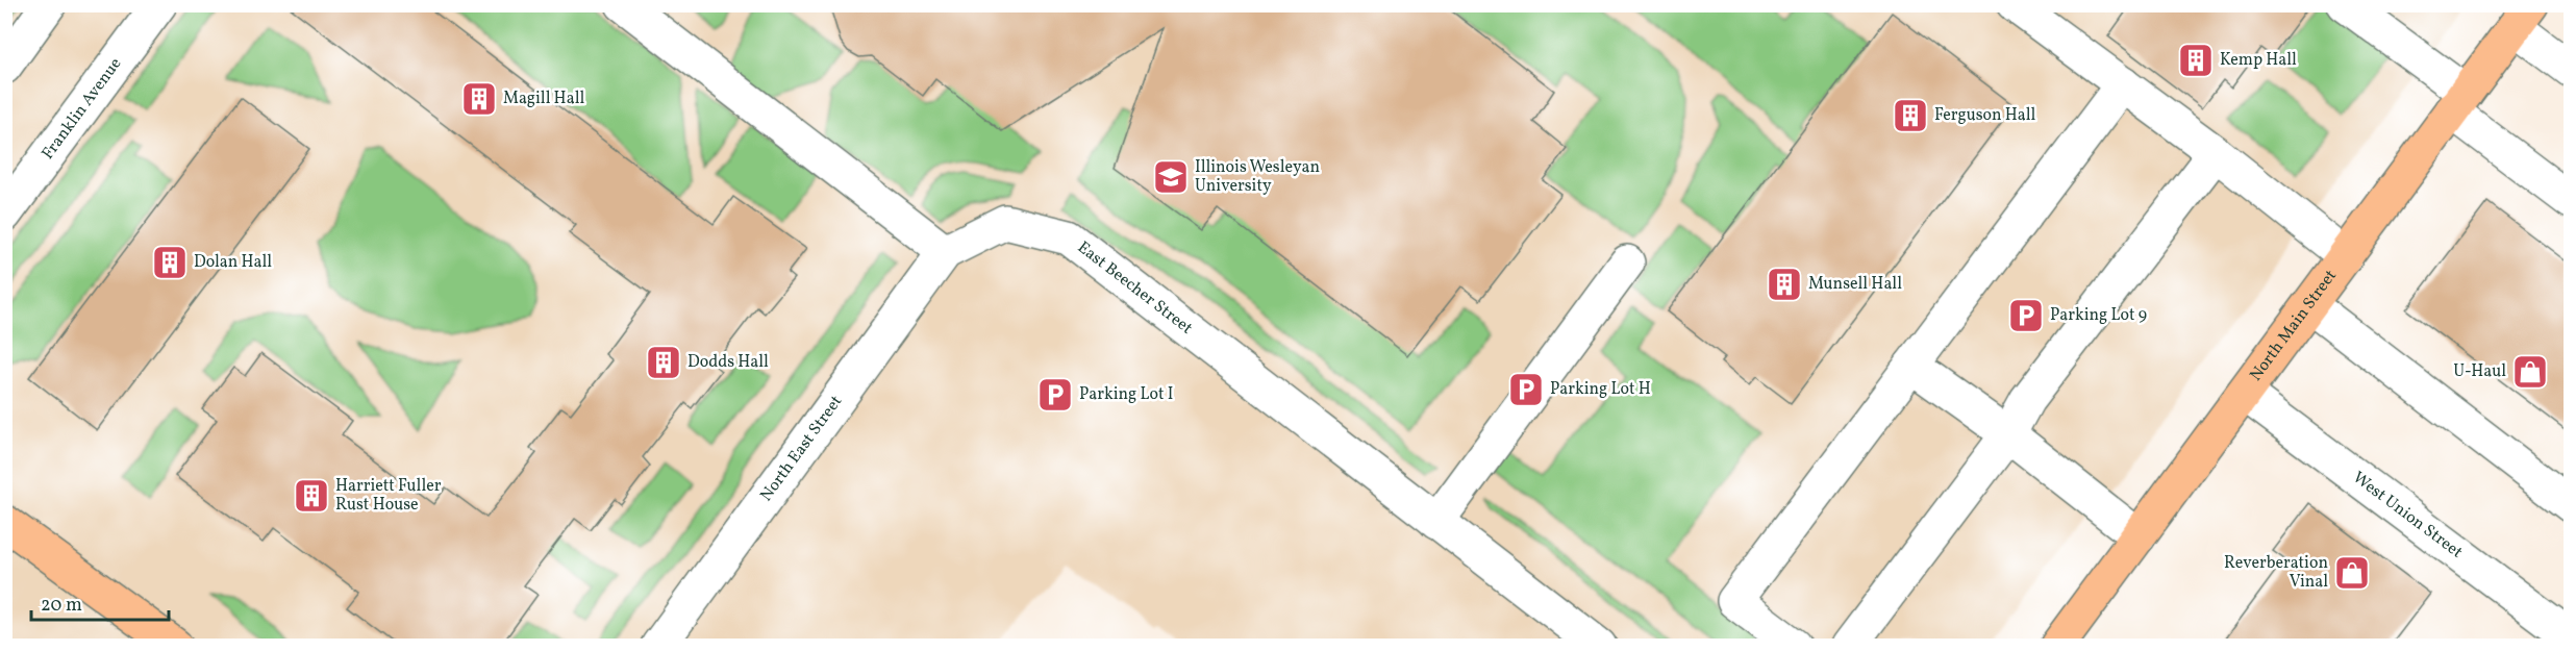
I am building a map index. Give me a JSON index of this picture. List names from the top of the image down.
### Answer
{
  "streets": {
    "main road": ["North Main Street"],
    "street": [
      "Franklin Avenue",
      "East Beecher Street",
      "North East Street",
      "West Union Street"
    ]
  },
  "crossings": [
    ["East Beecher Street", "North East Street"],
    ["North Main Street", "West Union Street"]
  ],
  "places": {
    "building": [
      "Kemp Hall",
      "Magill Hall",
      "Ferguson Hall",
      "Dolan Hall",
      "Munsell Hall",
      "Dodds Hall",
      "Harriett Fuller Rust House"
    ],
    "school or university": ["Illinois Wesleyan University"],
    "parking": ["Parking Lot 9", "Parking Lot H", "Parking Lot I"],
    "shop": ["U-Haul", "Reverberation Vinal"]
  },
  "scale_bar": "20 m"
}
